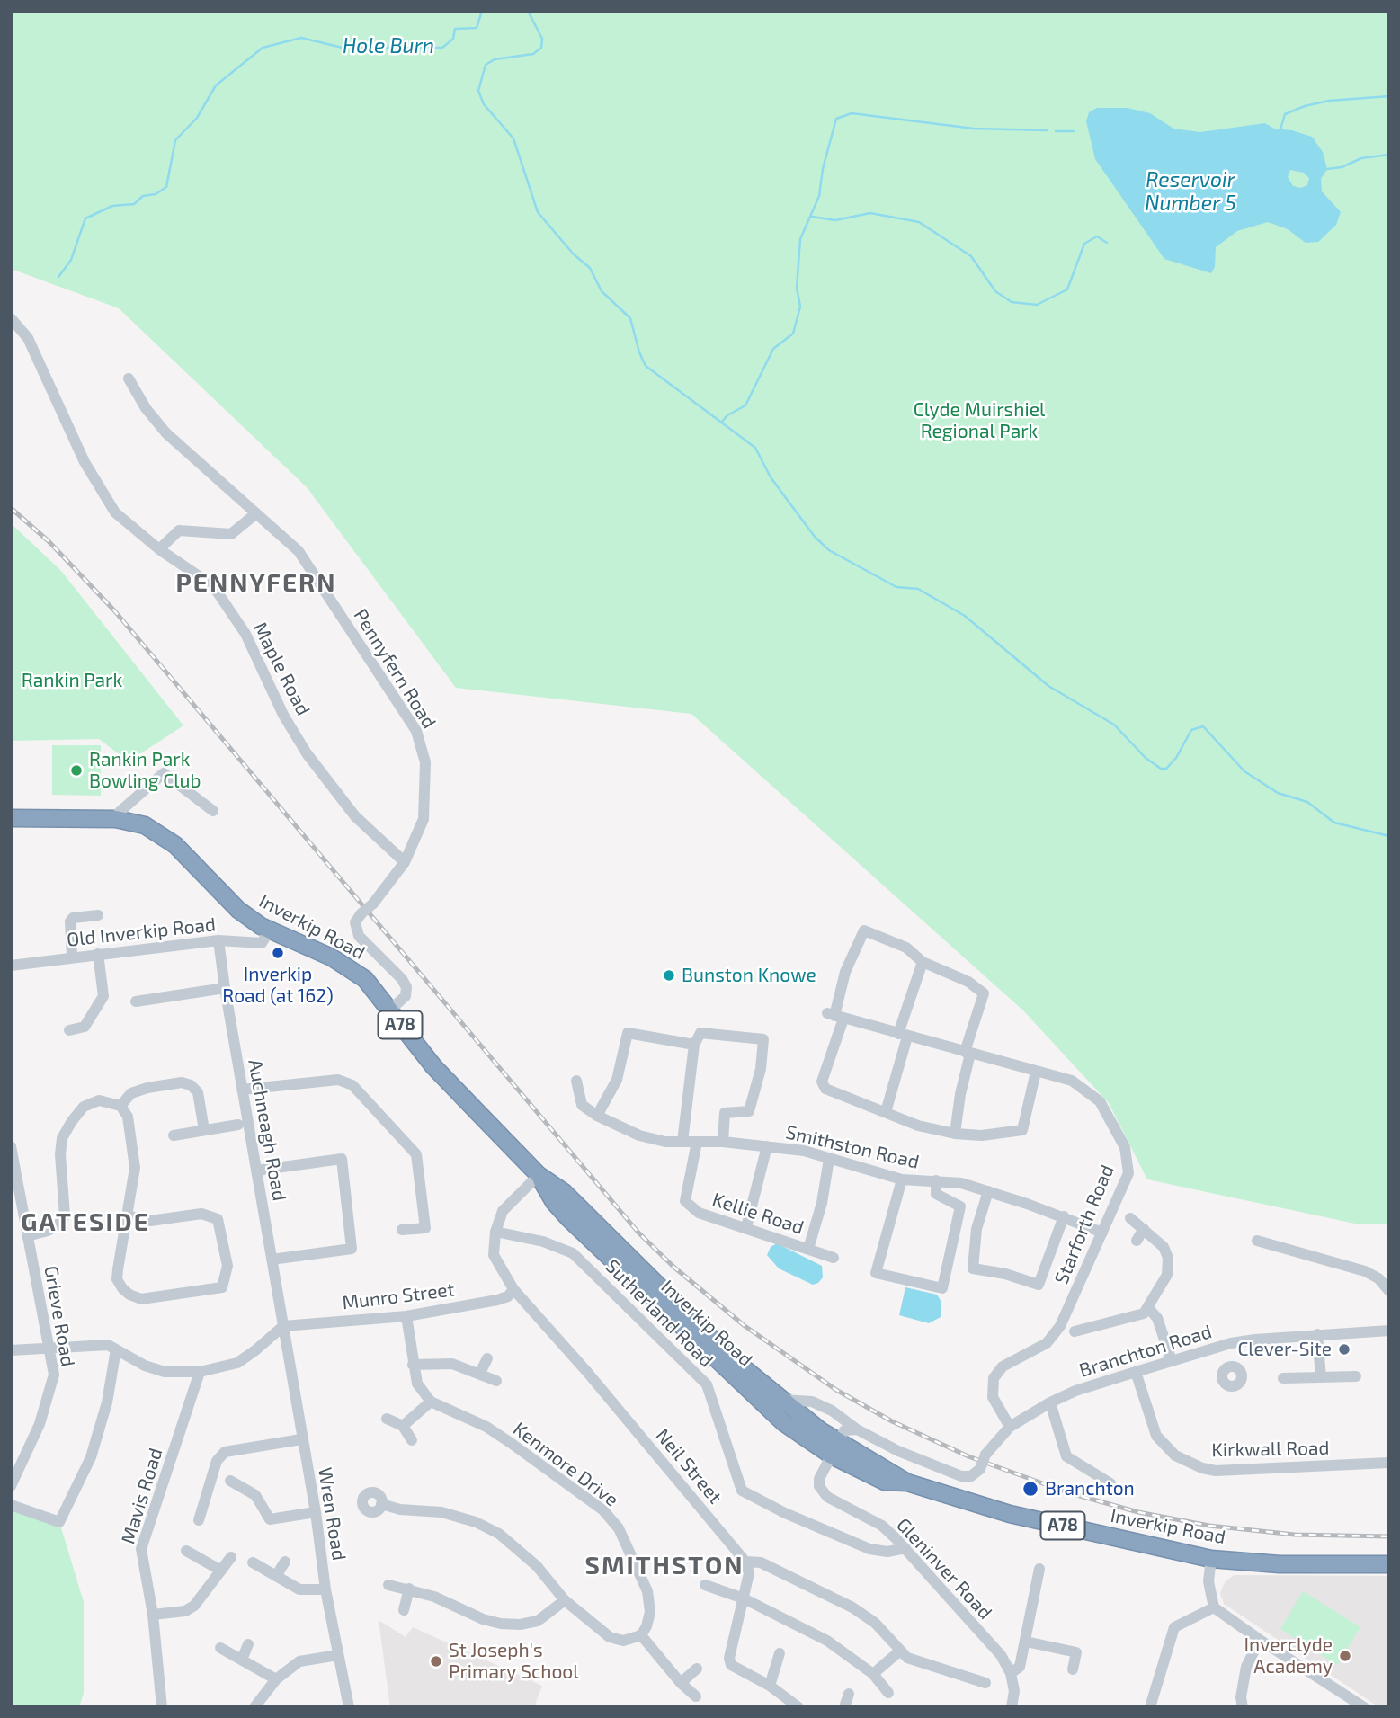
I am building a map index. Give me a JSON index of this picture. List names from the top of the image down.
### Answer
{
  "streets": {
    "highway": ["Inverkip Road", "A78"],
    "street": [
      "Maple Road",
      "Pennyfern Road",
      "Old Inverkip Road",
      "Auchneagh Road",
      "Smithston Road",
      "Kellie Road",
      "Starforth Road",
      "Munro Street",
      "Sutherland Road",
      "Grieve Road",
      "Branchton Road",
      "Kirkwall Road",
      "Kenmore Drive",
      "Neil Street",
      "Mavis Road",
      "Wren Road",
      "Gleninver Road"
    ]
  },
  "crossings": [
    ["Maple Road", "Pennyfern Road"],
    ["Pennyfern Road", "Inverkip Road"],
    ["Inverkip Road", "Old Inverkip Road"],
    ["Inverkip Road", "Gleninver Road"],
    ["Old Inverkip Road", "Auchneagh Road"],
    ["Auchneagh Road", "Munro Street"],
    ["Auchneagh Road", "Wren Road"],
    ["Smithston Road", "Kellie Road"],
    ["Smithston Road", "Starforth Road"],
    ["Starforth Road", "Branchton Road"],
    ["Munro Street", "Neil Street"],
    ["Munro Street", "Wren Road"],
    ["Sutherland Road", "Neil Street"],
    ["Sutherland Road", "Gleninver Road"],
    ["Branchton Road", "Kirkwall Road"]
  ],
  "districts": ["PENNYFERN", "GATESIDE", "SMITHSTON"],
  "water": ["Hole Burn", "Reservoir Number 5"],
  "parks": ["Clyde Muirshiel Regional Park", "Rankin Park"],
  "places": [
    "Rankin Park Bowling Club",
    "Inverkip Road (at 162)",
    "Bunston Knowe",
    "Clever-Site",
    "Branchton",
    "Inverclyde Academy",
    "St Joseph's Primary School"
  ]
}
